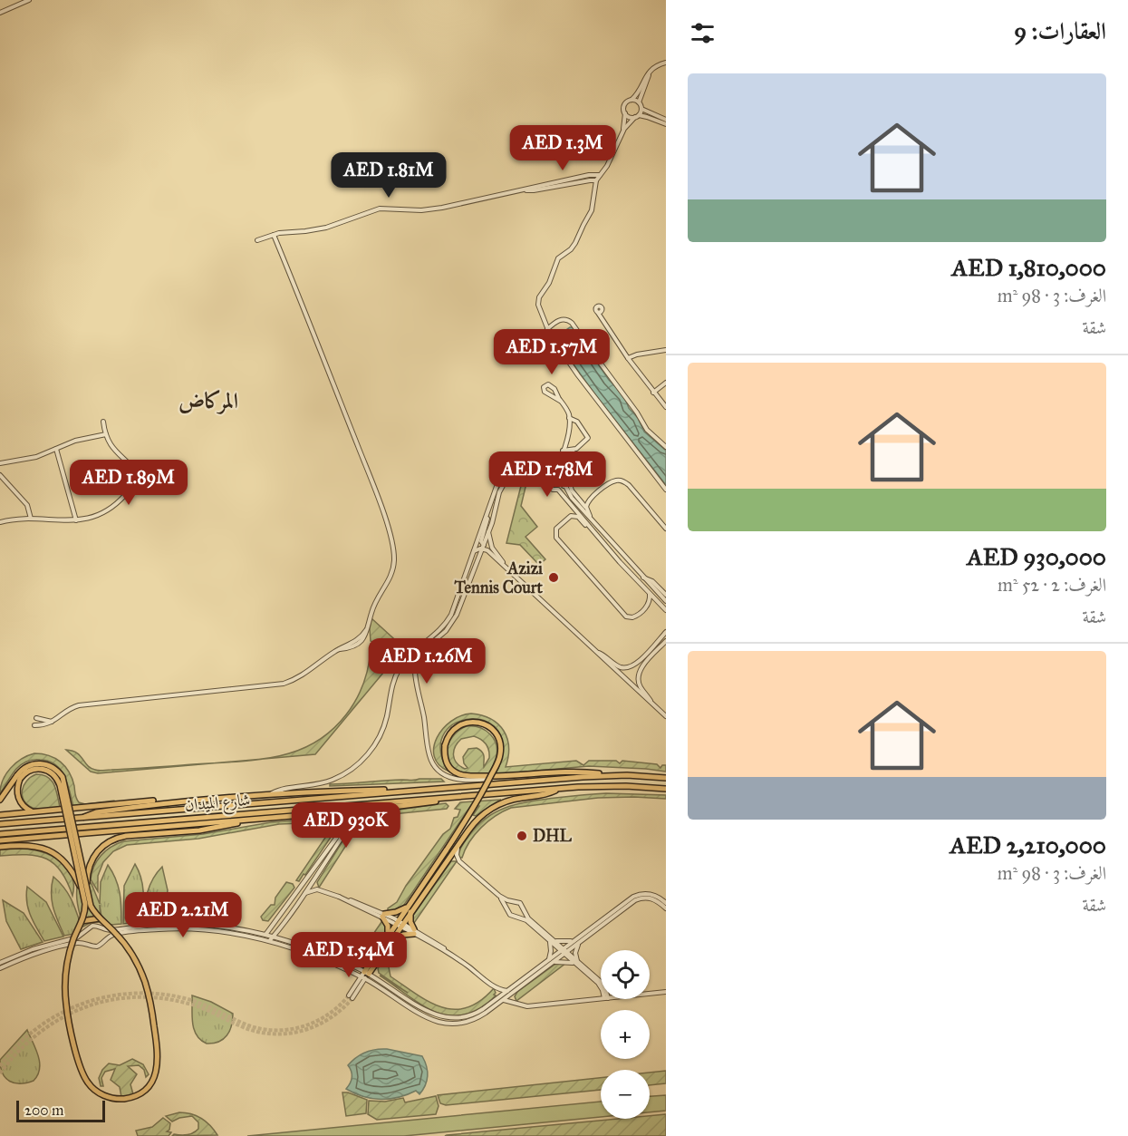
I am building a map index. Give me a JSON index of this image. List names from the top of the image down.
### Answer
{
  "streets": {
    "main road": ["شارع الميدان"]
  },
  "districts": ["المركاض"],
  "places": ["Azizi Tennis Court", "DHL"],
  "scale_bar": "200 m",
  "page": {
    "heading": "العقارات: 9",
    "list": [
      {
        "name": "AED 1,810,000",
        "note": "الغرف: 3 · 98 m² · شقة"
      },
      {
        "name": "AED 930,000",
        "note": "الغرف: 2 · 52 m² · شقة"
      },
      {
        "name": "AED 2,210,000",
        "note": "الغرف: 3 · 98 m² · شقة"
      }
    ],
    "price": [
      "AED 1.3M",
      "AED 1.81M",
      "AED 1.57M",
      "AED 1.78M",
      "AED 1.89M",
      "AED 1.26M",
      "AED 930K",
      "AED 2.21M",
      "AED 1.54M"
    ],
    "map_buttons": ["+", "−"],
    "scale": "200 m"
  }
}
